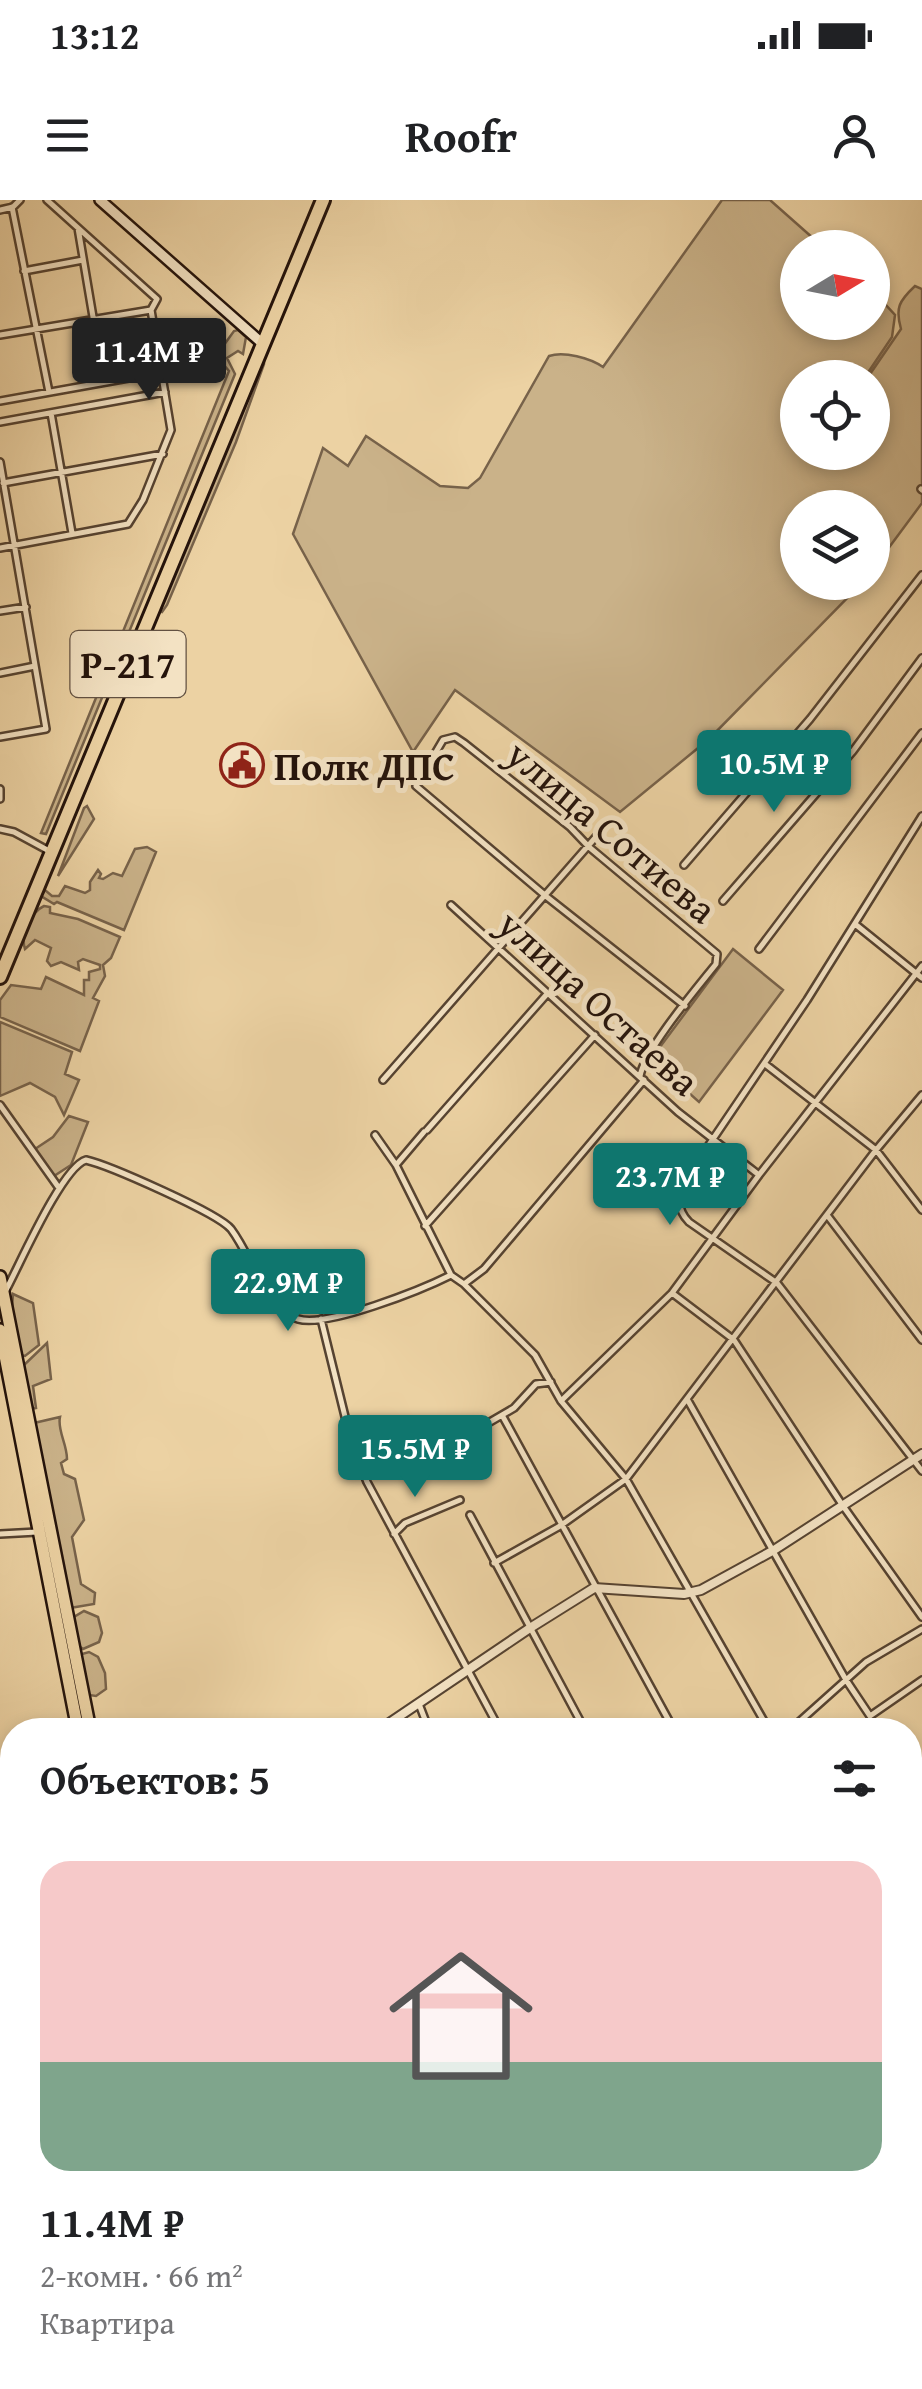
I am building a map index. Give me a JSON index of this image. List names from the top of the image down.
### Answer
{
  "streets": {
    "highway": ["Р-217"],
    "street": ["улица Сотиева", "улица Остаева"]
  },
  "crossings": [
    ["улица Сотиева", "улица Остаева"]
  ],
  "places": {
    "public building": ["Полк ДПС"]
  },
  "north": "right",
  "page": {
    "status": "13:12",
    "header": "Roofr",
    "price": [
      "11.4M ₽",
      "10.5M ₽",
      "23.7M ₽",
      "22.9M ₽",
      "15.5M ₽"
    ],
    "heading": "Объектов: 5",
    "list": [
      {
        "name": "11.4M ₽",
        "note": "2-комн. · 66 m² · Квартира"
      }
    ]
  }
}
